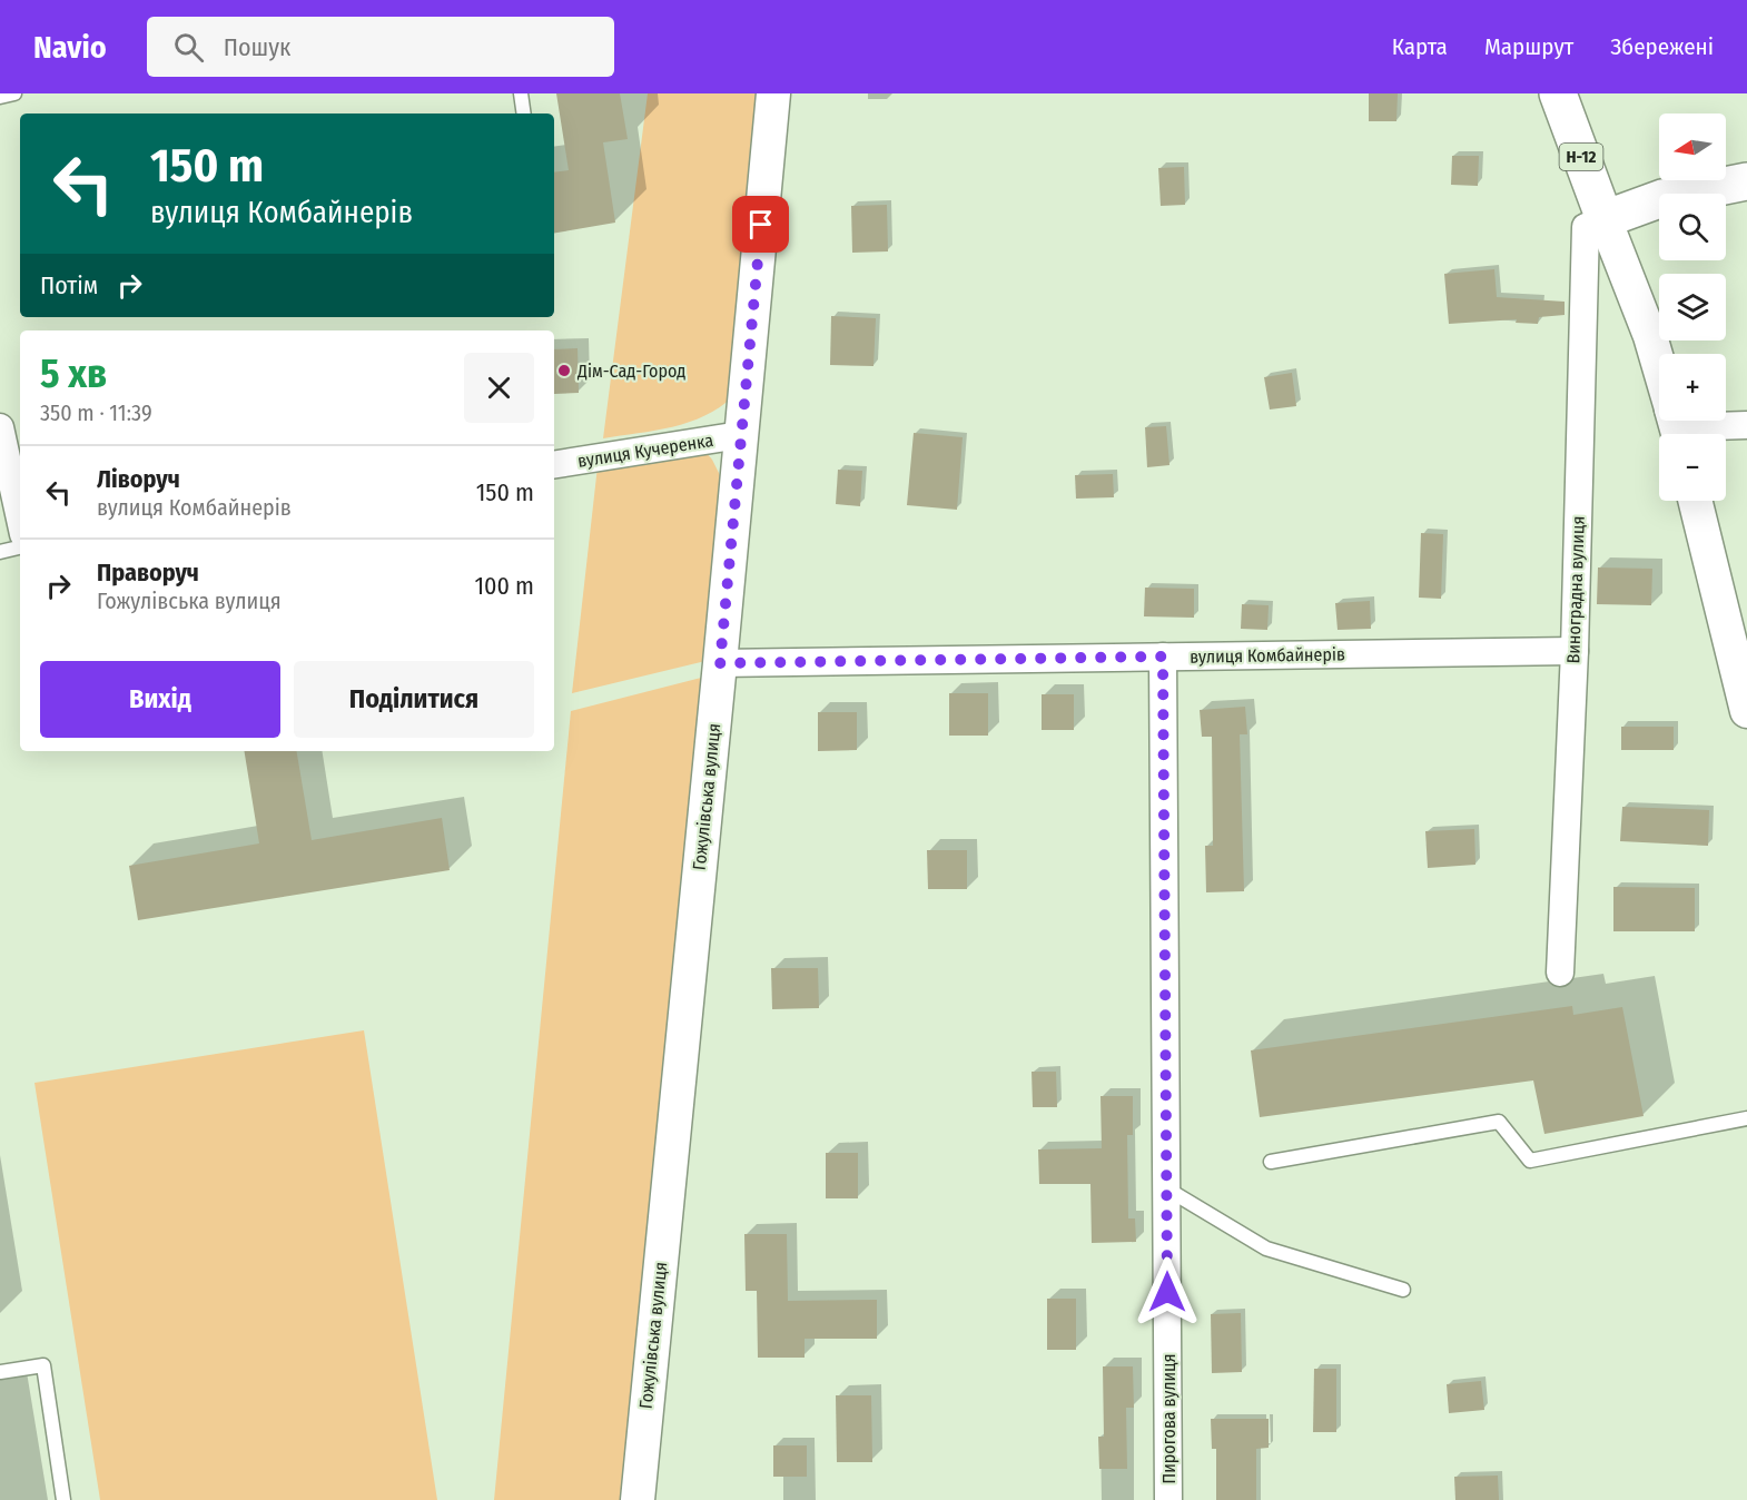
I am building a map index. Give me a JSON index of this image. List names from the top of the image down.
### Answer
{
  "streets": {
    "main road": ["Н-12"],
    "street": [
      "вулиця Кучеренка",
      "Виноградна вулиця",
      "вулиця Комбайнерів",
      "Гожулівська вулиця",
      "Пирогова вулиця"
    ]
  },
  "crossings": [
    ["Н-12", "Виноградна вулиця"],
    ["вулиця Кучеренка", "Гожулівська вулиця"],
    ["Виноградна вулиця", "вулиця Комбайнерів"],
    ["вулиця Комбайнерів", "Гожулівська вулиця"],
    ["вулиця Комбайнерів", "Пирогова вулиця"]
  ],
  "places": ["Дім-Сад-Город"],
  "north": "left",
  "page": {
    "header": "Navio",
    "search": "Пошук",
    "nav": ["Карта", "Маршрут", "Збережені"],
    "map_buttons": ["+", "−"],
    "turn": ["150 m", "вулиця Комбайнерів"],
    "then": "Потім",
    "heading": ["5 хв", "350 m · 11:39"],
    "list": [
      {
        "name": "Ліворуч",
        "note": "вулиця Комбайнерів",
        "value": "150 m"
      },
      {
        "name": "Праворуч",
        "note": "Гожулівська вулиця",
        "value": "100 m"
      }
    ],
    "buttons": ["Вихід", "Поділитися"]
  }
}
